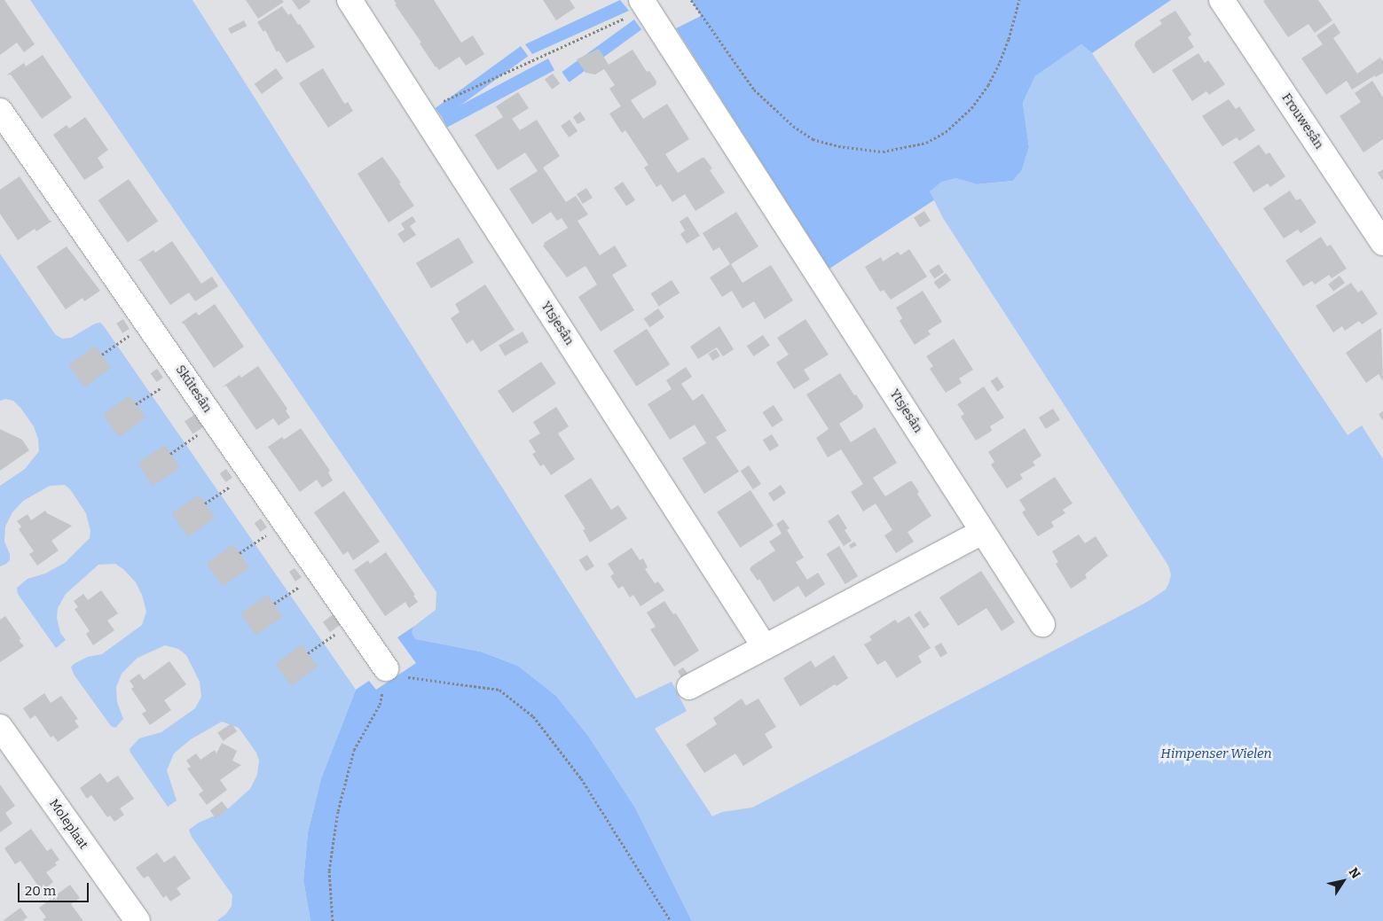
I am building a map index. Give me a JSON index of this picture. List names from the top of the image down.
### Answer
{
  "streets": {
    "street": [
      "Frouwesân",
      "Ytsjesân",
      "Skûtesân",
      "Moleplaat"
    ]
  },
  "water": ["Himpenser Wielen"],
  "scale_bar": "20 m",
  "north": "top right"
}
